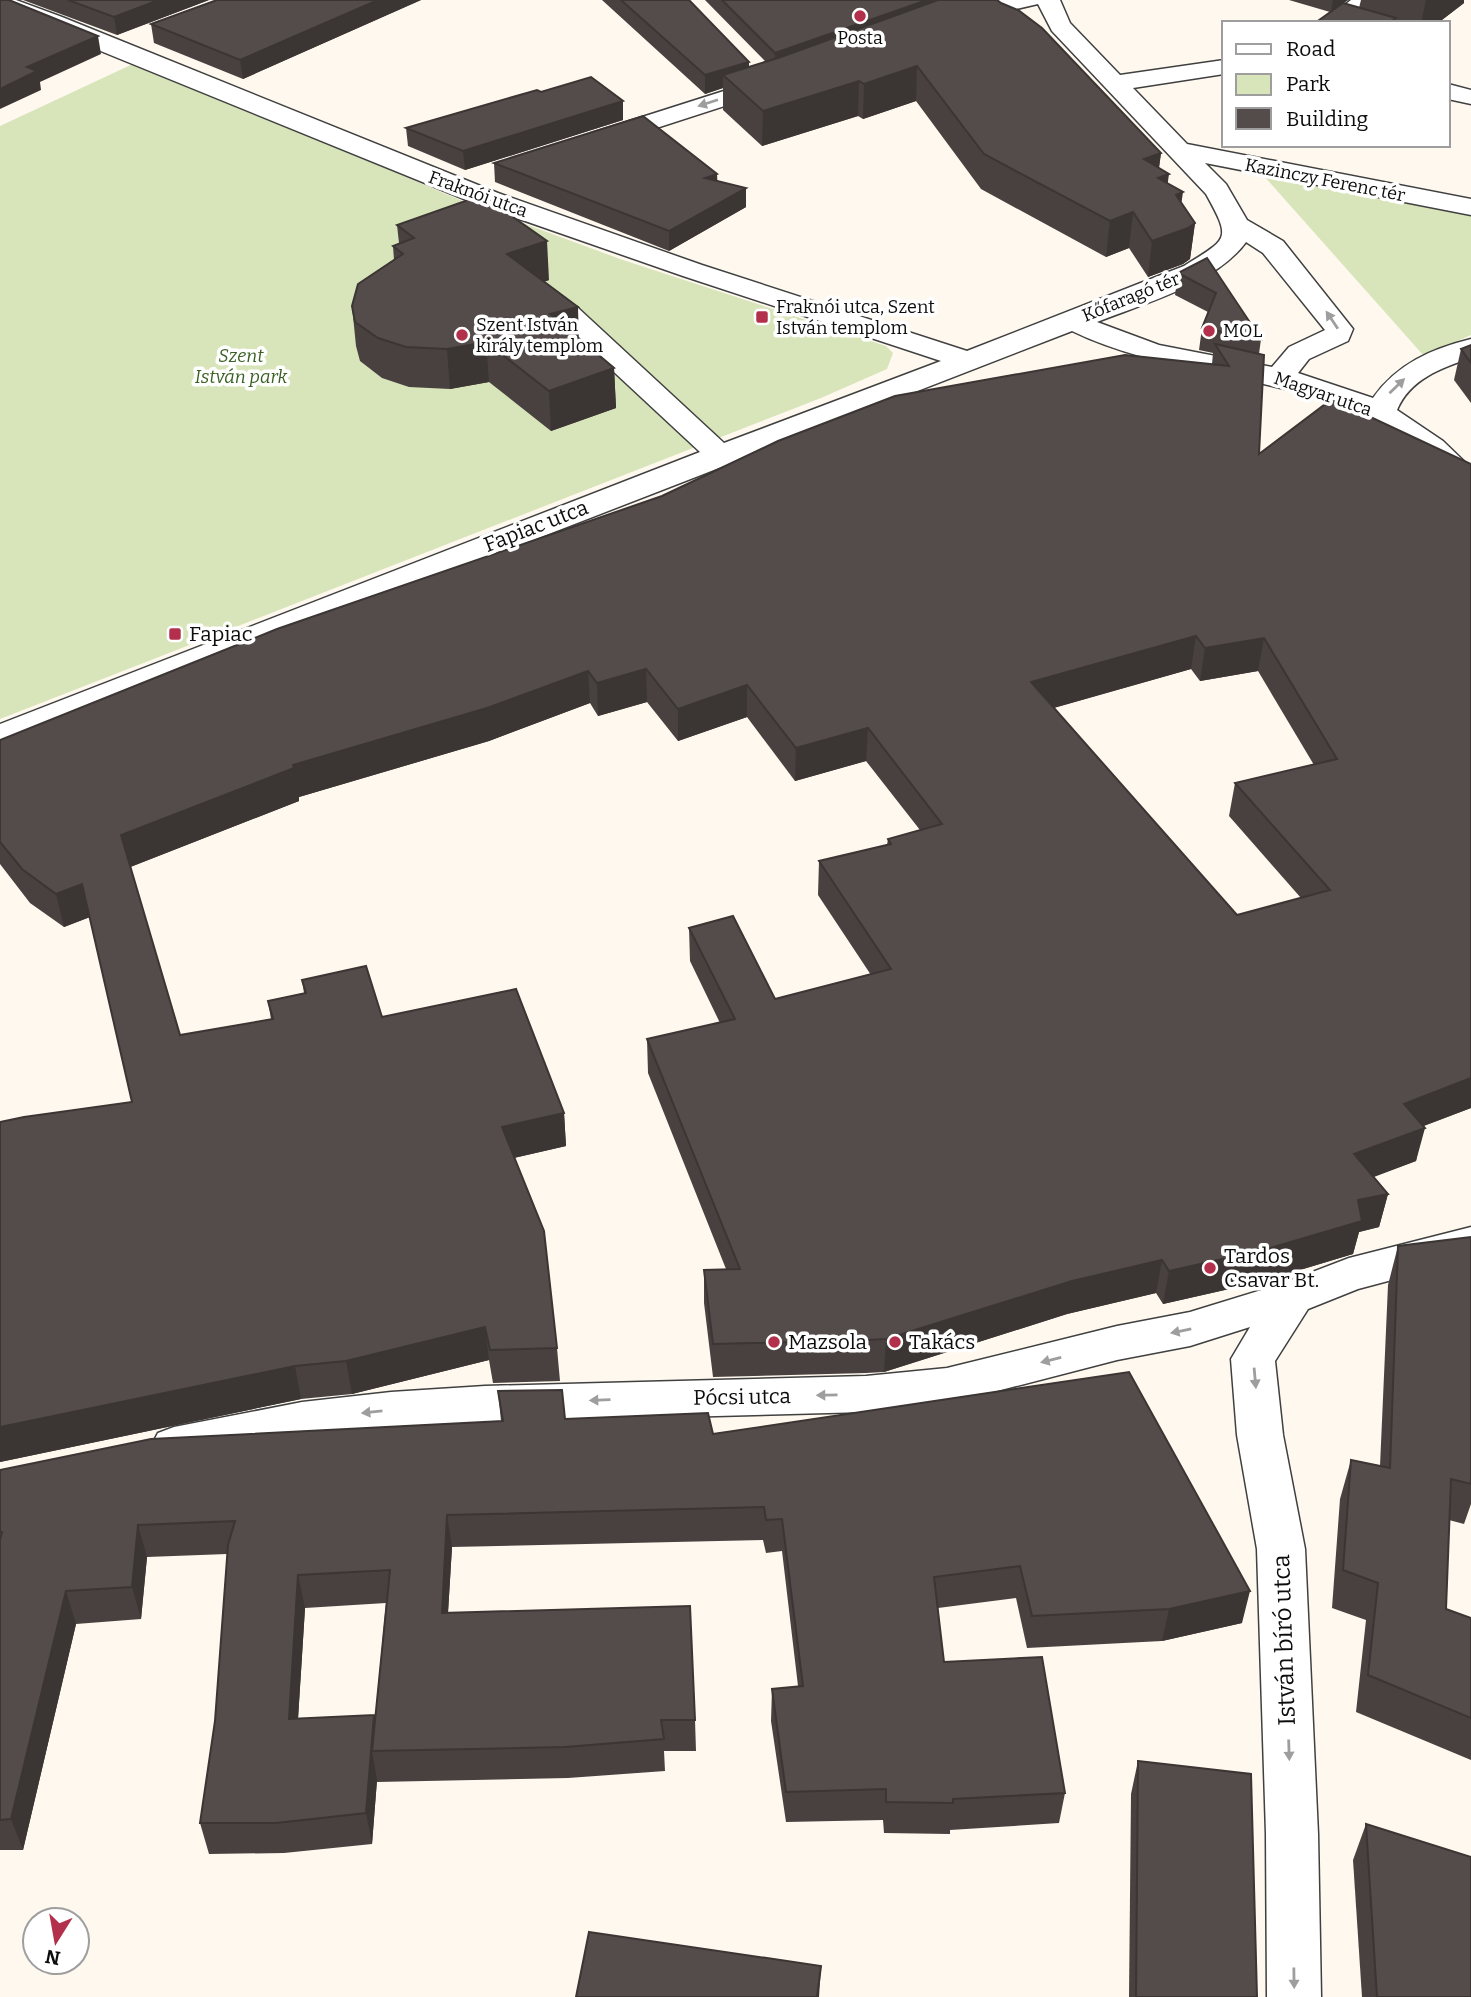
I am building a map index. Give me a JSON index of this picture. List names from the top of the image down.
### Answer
{
  "streets": {
    "street": [
      "Kazinczy Ferenc tér",
      "Fraknói utca",
      "Kőfaragó tér",
      "Magyar utca",
      "Fapiac utca",
      "Pócsi utca",
      "István bíró utca"
    ]
  },
  "crossings": [
    ["Fraknói utca", "Fapiac utca"],
    ["Kőfaragó tér", "Magyar utca"],
    ["Kőfaragó tér", "Fapiac utca"],
    ["Magyar utca", "Fapiac utca"],
    ["Pócsi utca", "István bíró utca"]
  ],
  "one_way": ["Pócsi utca", "István bíró utca"],
  "parks": ["Szent István park"],
  "places": {
    "other": [
      "Posta",
      "MOL",
      "Szent István király templom",
      "Tardos Csavar Bt.",
      "Mazsola",
      "Takács"
    ],
    "transit": ["Fraknói utca, Szent István templom", "Fapiac"]
  },
  "legend": ["Road", "Park", "Building"],
  "north": "bottom"
}
